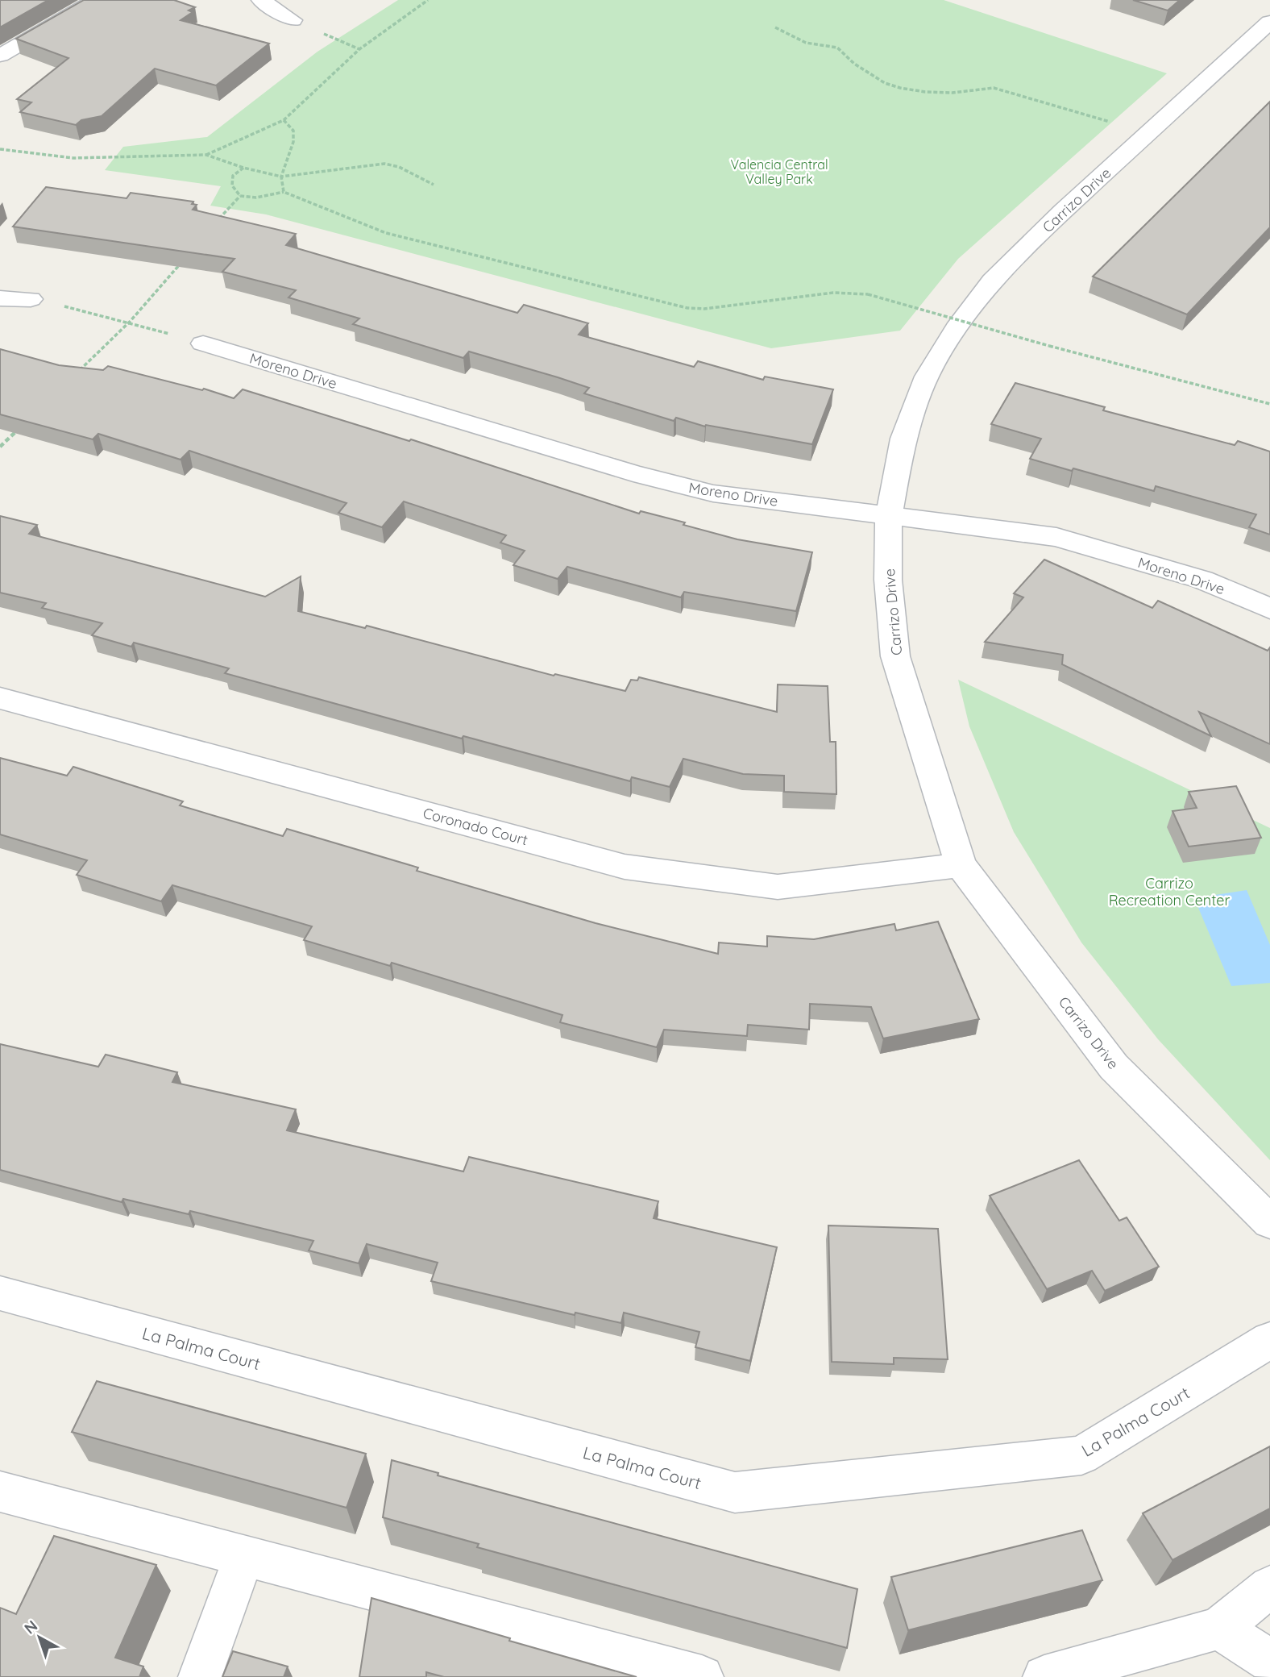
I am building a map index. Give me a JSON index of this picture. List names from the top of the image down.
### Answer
{
  "streets": {
    "street": [
      "Carrizo Drive",
      "Moreno Drive",
      "Coronado Court",
      "La Palma Court"
    ]
  },
  "crossings": [
    ["Carrizo Drive", "Moreno Drive"],
    ["Carrizo Drive", "Coronado Court"]
  ],
  "parks": ["Valencia Central Valley Park", "Carrizo Recreation Center"],
  "north": "top left"
}
